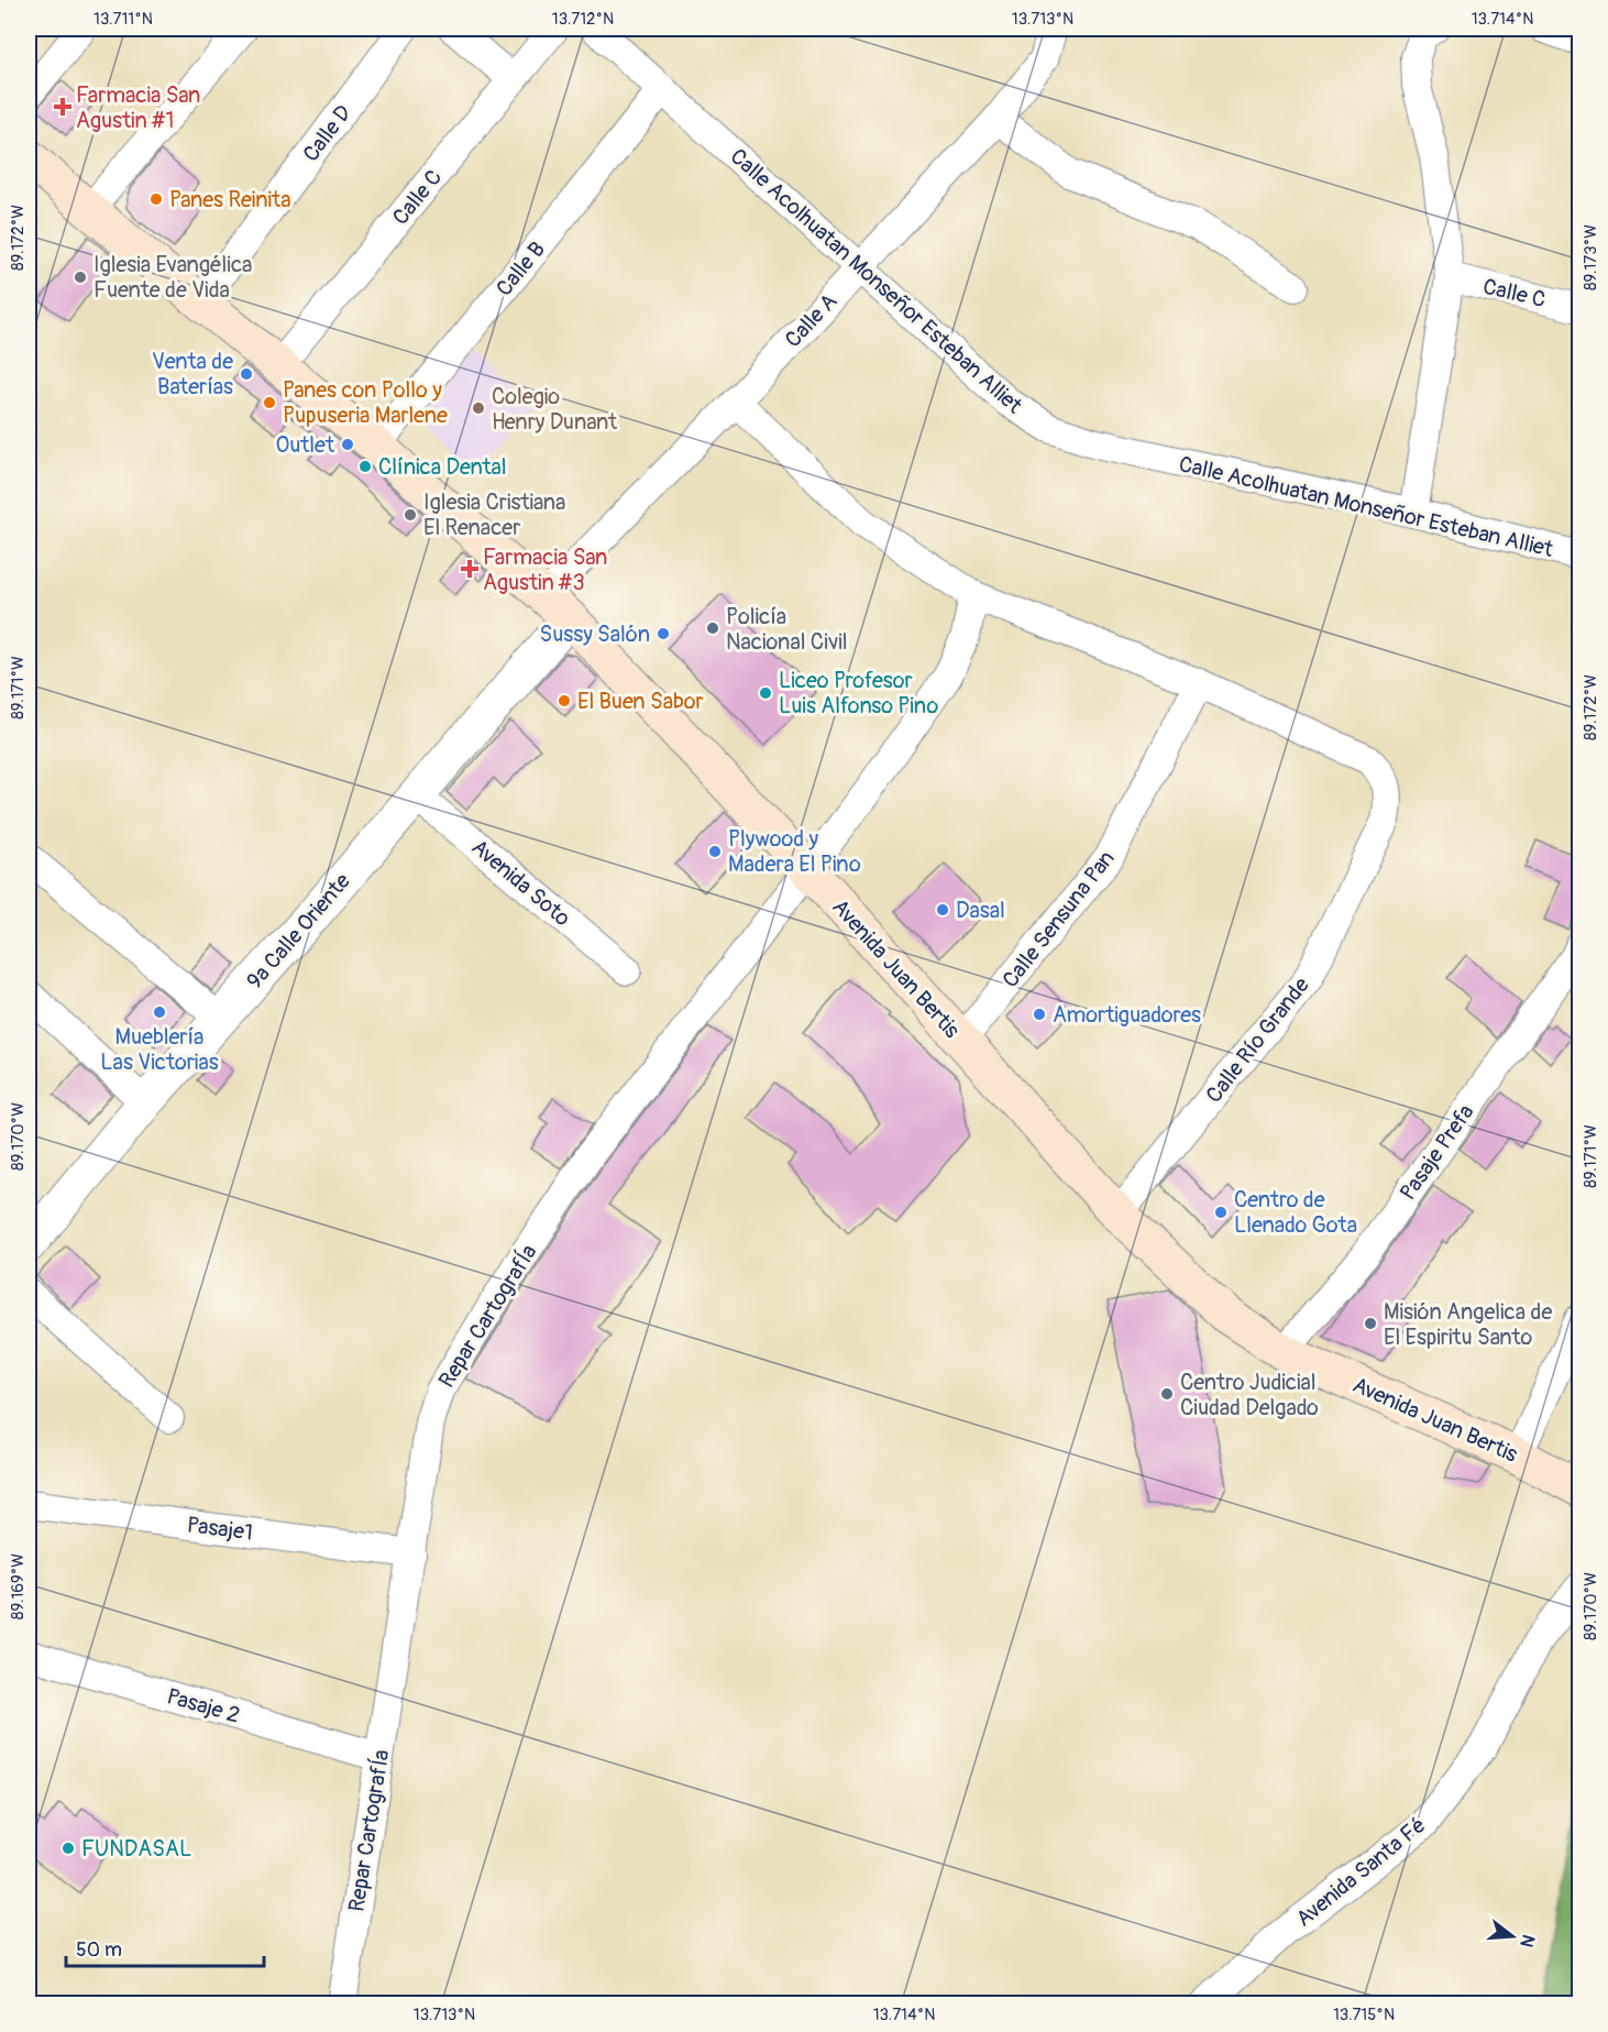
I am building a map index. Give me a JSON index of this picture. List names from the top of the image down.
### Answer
{
  "streets": {
    "main road": ["Avenida Juan Bertis"],
    "street": [
      "Calle D",
      "Calle C",
      "Calle B",
      "Calle Acolhuatan Monseñor Esteban Alliet",
      "Calle A",
      "Avenida Soto",
      "Calle Sensuna Pan",
      "9a Calle Oriente",
      "Calle Río Grande",
      "Pasaje Prefa",
      "Repar CartografÍa",
      "Pasaje1",
      "Pasaje 2",
      "Avenida Santa Fé"
    ]
  },
  "crossings": [
    ["Calle D", "Avenida Juan Bertis"],
    ["Calle C", "Avenida Juan Bertis"],
    ["Calle B", "Calle Acolhuatan Monseñor Esteban Alliet"],
    ["Calle B", "Avenida Juan Bertis"],
    ["Calle Acolhuatan Monseñor Esteban Alliet", "Calle A"],
    ["Calle A", "9a Calle Oriente"],
    ["Calle A", "Avenida Juan Bertis"],
    ["Avenida Soto", "9a Calle Oriente"],
    ["Calle Sensuna Pan", "Avenida Juan Bertis"],
    ["Calle Sensuna Pan", "Calle Río Grande"],
    ["9a Calle Oriente", "Avenida Juan Bertis"],
    ["Avenida Juan Bertis", "Calle Río Grande"],
    ["Avenida Juan Bertis", "Pasaje Prefa"],
    ["Avenida Juan Bertis", "Repar CartografÍa"],
    ["Repar CartografÍa", "Pasaje1"],
    ["Repar CartografÍa", "Pasaje 2"]
  ],
  "places": {
    "health": ["Farmacia San Agustin #1", "Farmacia San Agustin #3"],
    "other": [
      "Panes Reinita",
      "Iglesia Evangélica Fuente de Vida",
      "Venta de Baterías",
      "Panes con Pollo y Pupuseria Marlene",
      "Colegio Henry Dunant",
      "Outlet",
      "Clínica Dental",
      "Iglesia Cristiana El Renacer",
      "Policía Nacional Civil",
      "Sussy Salón",
      "Liceo Profesor Luis Alfonso Pino",
      "El Buen Sabor",
      "Plywood y Madera El Pino",
      "Dasal",
      "Mueblería Las Victorias",
      "Amortiguadores",
      "Centro de Llenado Gota",
      "Misión Angelica de El Espiritu Santo",
      "Centro Judicial Ciudad Delgado",
      "FUNDASAL"
    ]
  },
  "scale_bar": "50 m",
  "north": "right",
  "coordinates": [
    "13.711°N",
    "13.712°N",
    "13.713°N",
    "13.714°N",
    "89.172°W",
    "89.173°W",
    "89.171°W",
    "89.170°W",
    "89.169°W",
    "13.715°N"
  ]
}
